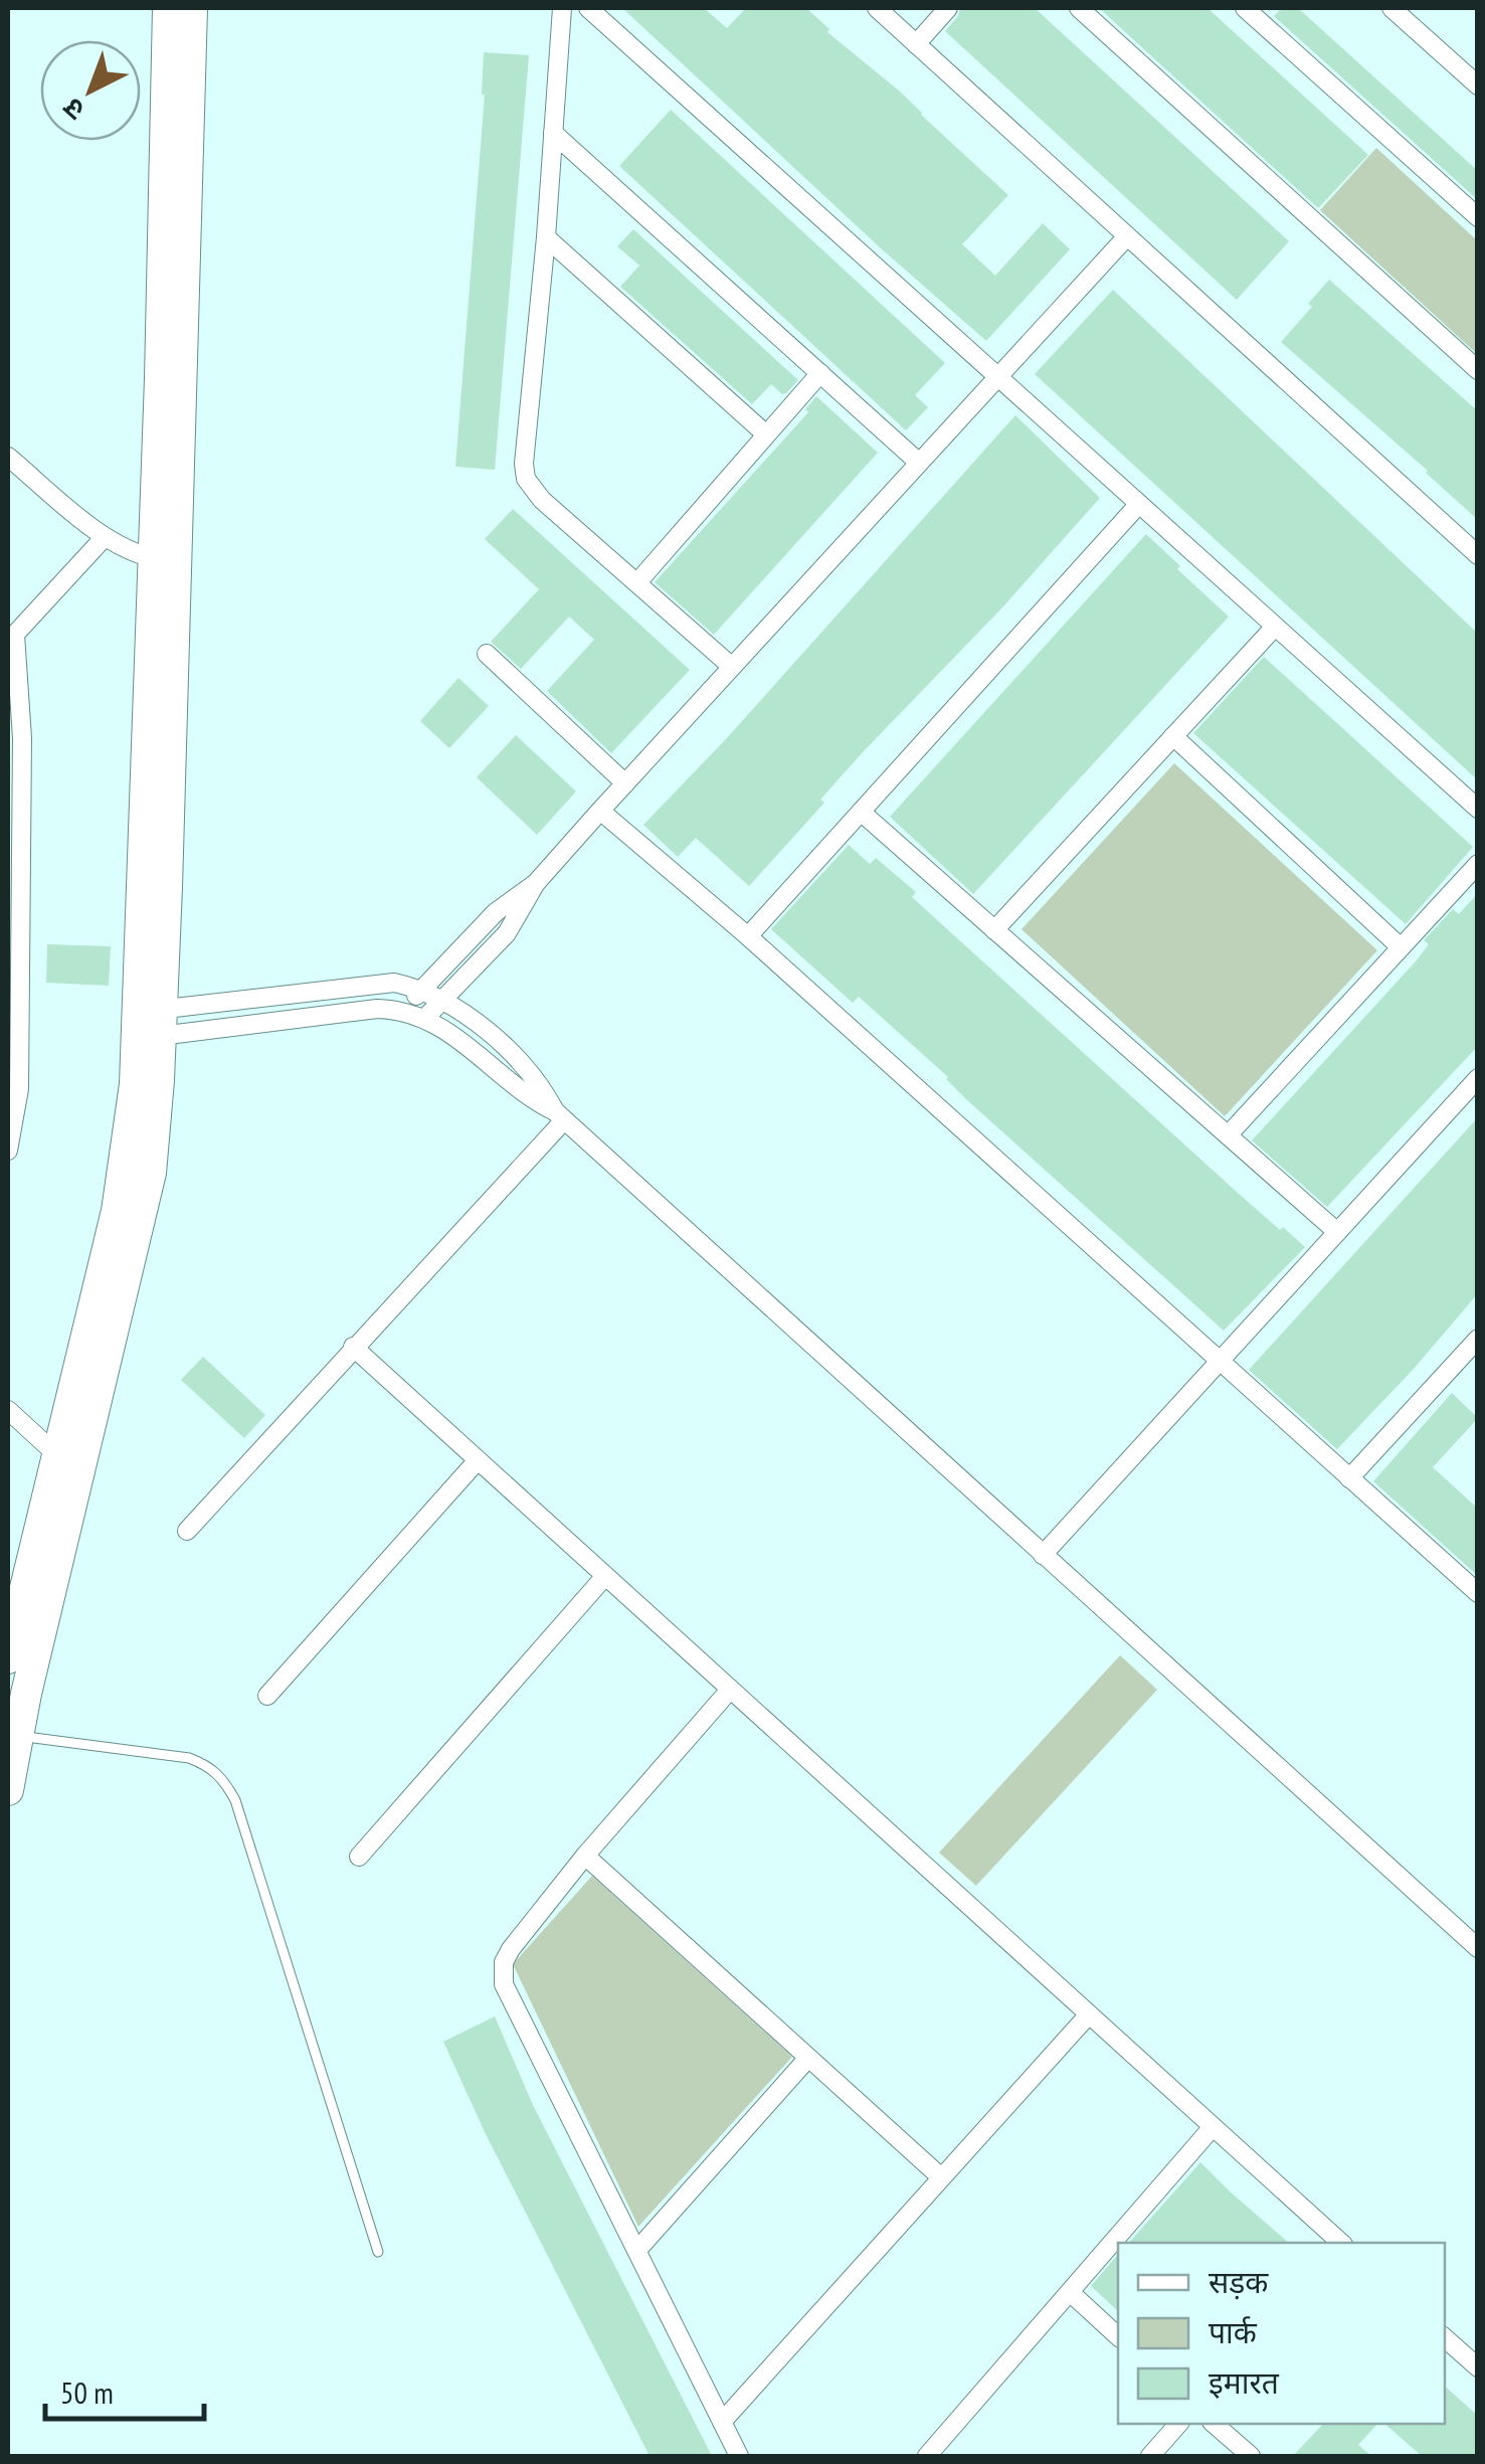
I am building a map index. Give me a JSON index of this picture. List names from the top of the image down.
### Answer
{
  "legend": ["सड़क", "पार्क", "इमारत"],
  "scale_bar": "50 m",
  "north": "bottom left"
}
